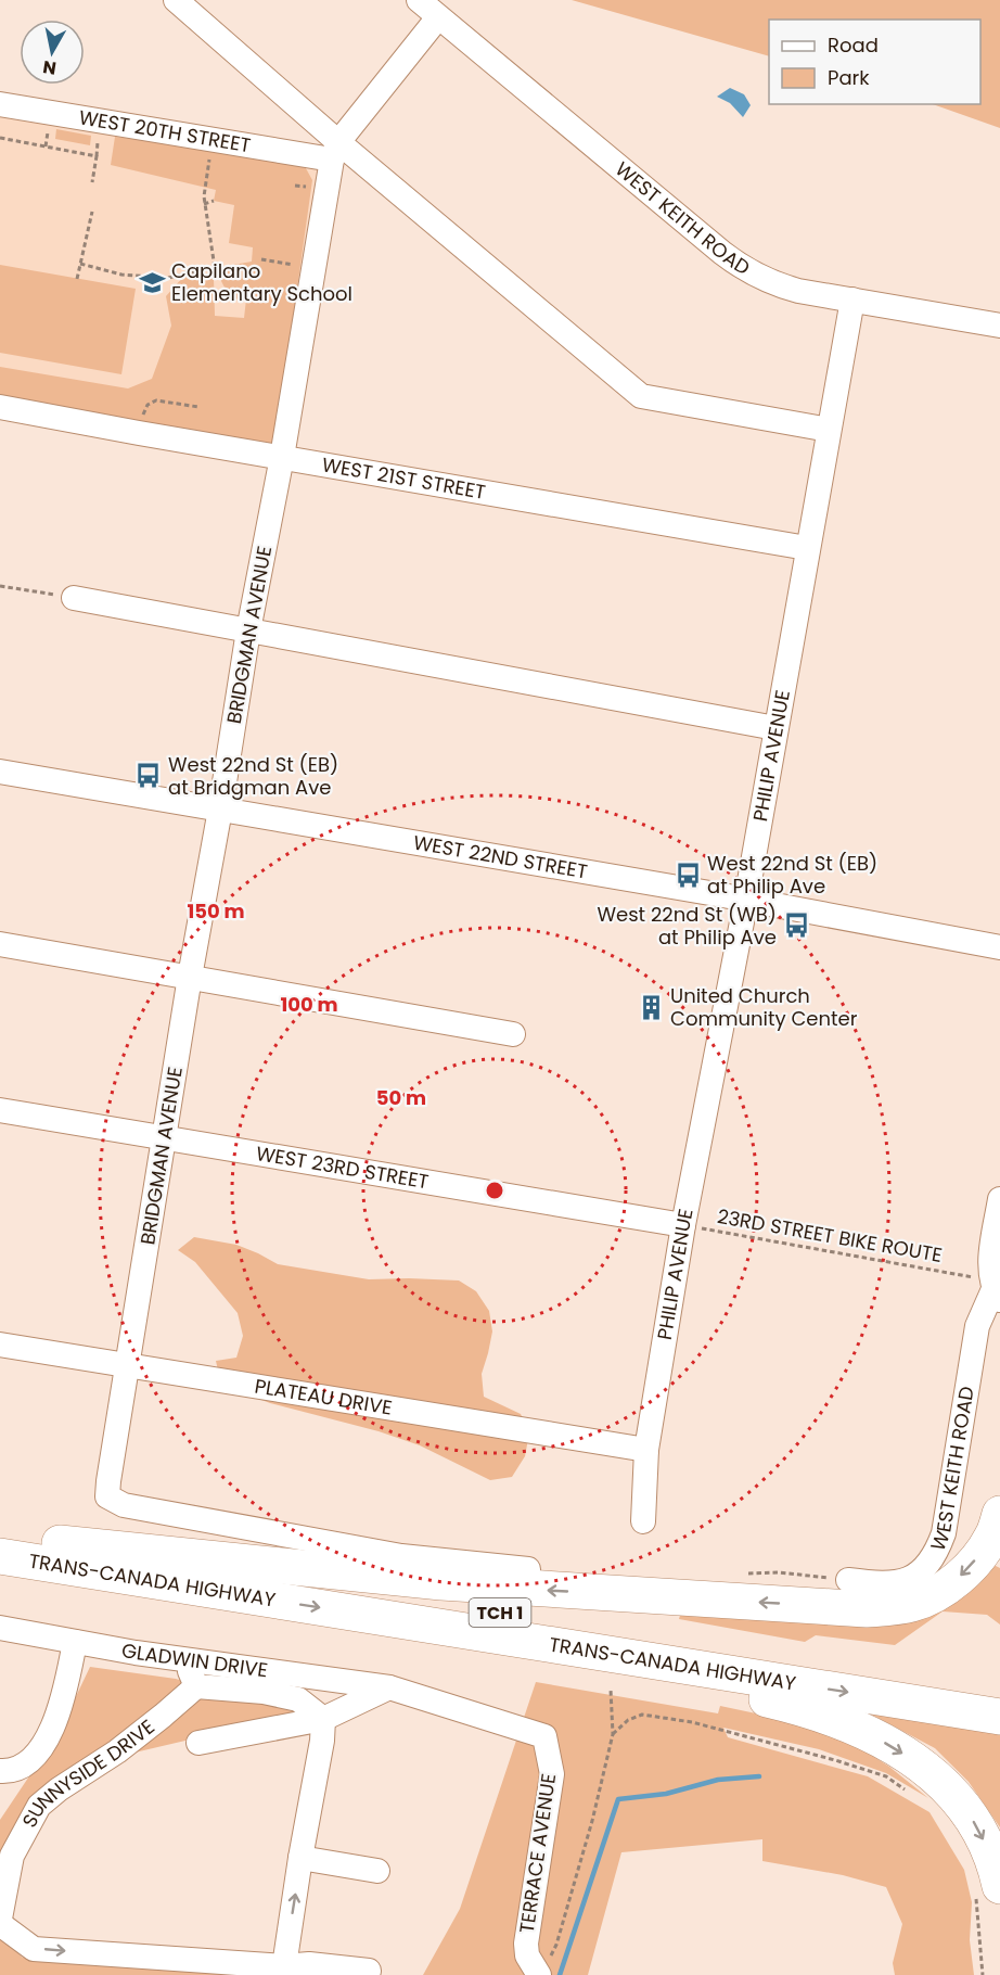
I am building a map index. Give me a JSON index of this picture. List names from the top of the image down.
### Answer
{
  "streets": {
    "highway": ["TRANS-CANADA HIGHWAY", "TCH 1"],
    "street": [
      "WEST 20TH STREET",
      "WEST KEITH ROAD",
      "WEST 21ST STREET",
      "BRIDGMAN AVENUE",
      "PHILIP AVENUE",
      "WEST 22ND STREET",
      "WEST 23RD STREET",
      "PLATEAU DRIVE",
      "GLADWIN DRIVE",
      "SUNNYSIDE DRIVE",
      "TERRACE AVENUE"
    ],
    "path": ["23RD STREET BIKE ROUTE"]
  },
  "crossings": [
    ["WEST 20TH STREET", "BRIDGMAN AVENUE"],
    ["WEST KEITH ROAD", "BRIDGMAN AVENUE"],
    ["WEST KEITH ROAD", "PHILIP AVENUE"],
    ["WEST 21ST STREET", "BRIDGMAN AVENUE"],
    ["WEST 21ST STREET", "PHILIP AVENUE"],
    ["BRIDGMAN AVENUE", "WEST 22ND STREET"],
    ["BRIDGMAN AVENUE", "WEST 23RD STREET"],
    ["BRIDGMAN AVENUE", "PLATEAU DRIVE"],
    ["PHILIP AVENUE", "WEST 22ND STREET"],
    ["PHILIP AVENUE", "WEST 23RD STREET"],
    ["PHILIP AVENUE", "23RD STREET BIKE ROUTE"],
    ["PHILIP AVENUE", "PLATEAU DRIVE"],
    ["WEST 23RD STREET", "23RD STREET BIKE ROUTE"],
    ["GLADWIN DRIVE", "TERRACE AVENUE"]
  ],
  "places": {
    "school or university": ["Capilano Elementary School"],
    "bus stop": ["West 22nd St (EB) at Bridgman Ave", "West 22nd St (EB) at Philip Ave", "West 22nd St (WB) at Philip Ave"],
    "building": ["United Church Community Center"]
  },
  "legend": ["Road", "Park"],
  "north": "bottom",
  "rings": ["150 m", "100 m", "50 m"]
}
